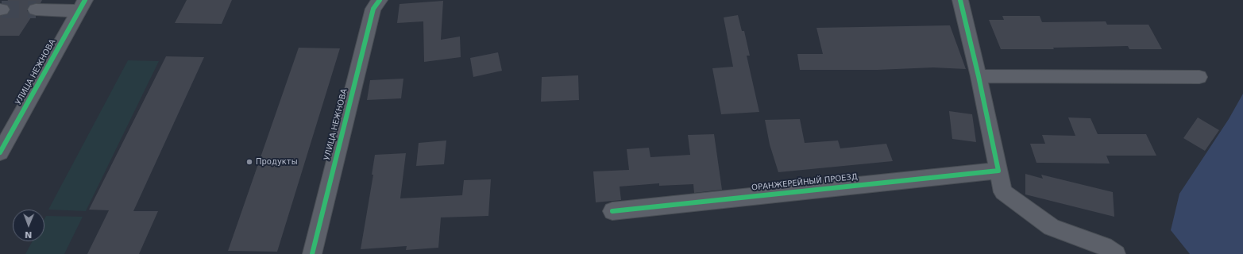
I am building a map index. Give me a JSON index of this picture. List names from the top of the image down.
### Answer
{
  "streets": {
    "street": ["УЛИЦА НЕЖНОВА", "ОРАНЖЕРЕЙНЫЙ ПРОЕЗД"]
  },
  "places": ["Продукты"],
  "north": "bottom"
}
